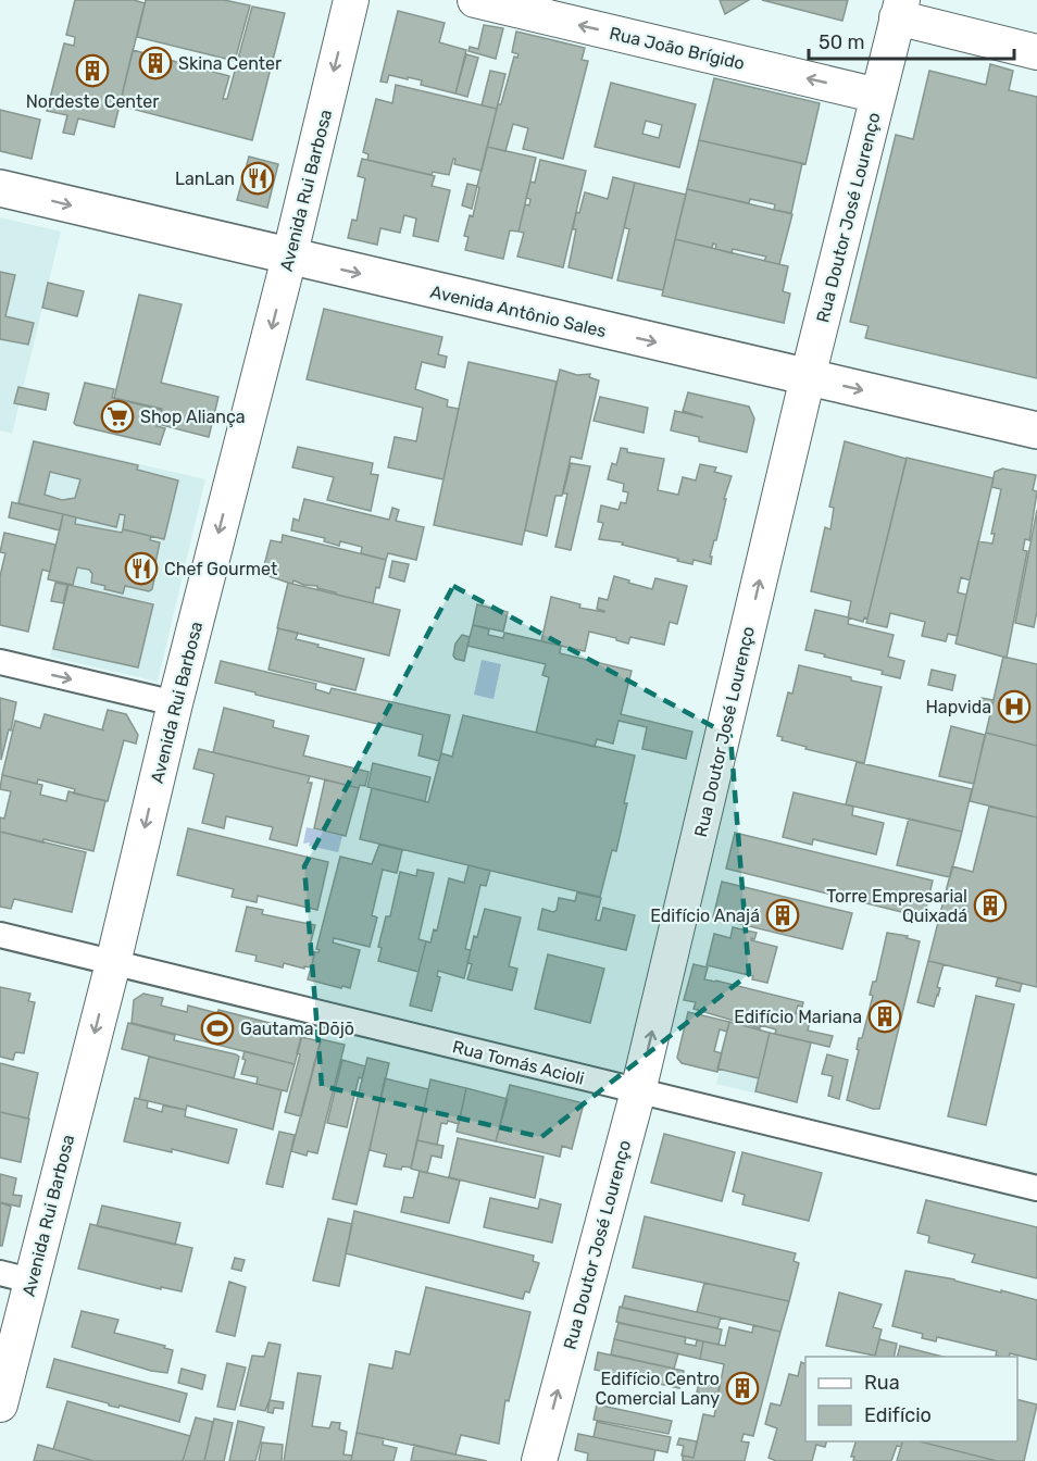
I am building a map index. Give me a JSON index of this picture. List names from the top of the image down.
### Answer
{
  "streets": {
    "main road": ["Avenida Antônio Sales"],
    "street": [
      "Rua João Brígido",
      "Avenida Rui Barbosa",
      "Rua Doutor José Lourenço",
      "Rua Tomás Acioli"
    ]
  },
  "crossings": [
    ["Rua João Brígido", "Rua Doutor José Lourenço"],
    ["Avenida Rui Barbosa", "Avenida Antônio Sales"],
    ["Avenida Rui Barbosa", "Rua Tomás Acioli"],
    ["Rua Doutor José Lourenço", "Avenida Antônio Sales"],
    ["Rua Doutor José Lourenço", "Rua Tomás Acioli"]
  ],
  "one_way": [
    "Rua João Brígido",
    "Avenida Rui Barbosa",
    "Rua Doutor José Lourenço",
    "Avenida Antônio Sales"
  ],
  "places": {
    "building": [
      "Skina Center",
      "Nordeste Center",
      "Torre Empresarial Quixadá",
      "Edifício Anajá",
      "Edifício Mariana",
      "Edifício Centro Comercial Lany"
    ],
    "restaurant": ["LanLan", "Chef Gourmet"],
    "supermarket": ["Shop Aliança"],
    "hospital": ["Hapvida"],
    "sports": ["Gautama Dōjō"]
  },
  "legend": ["Rua", "Edifício"],
  "scale_bar": "50 m"
}
